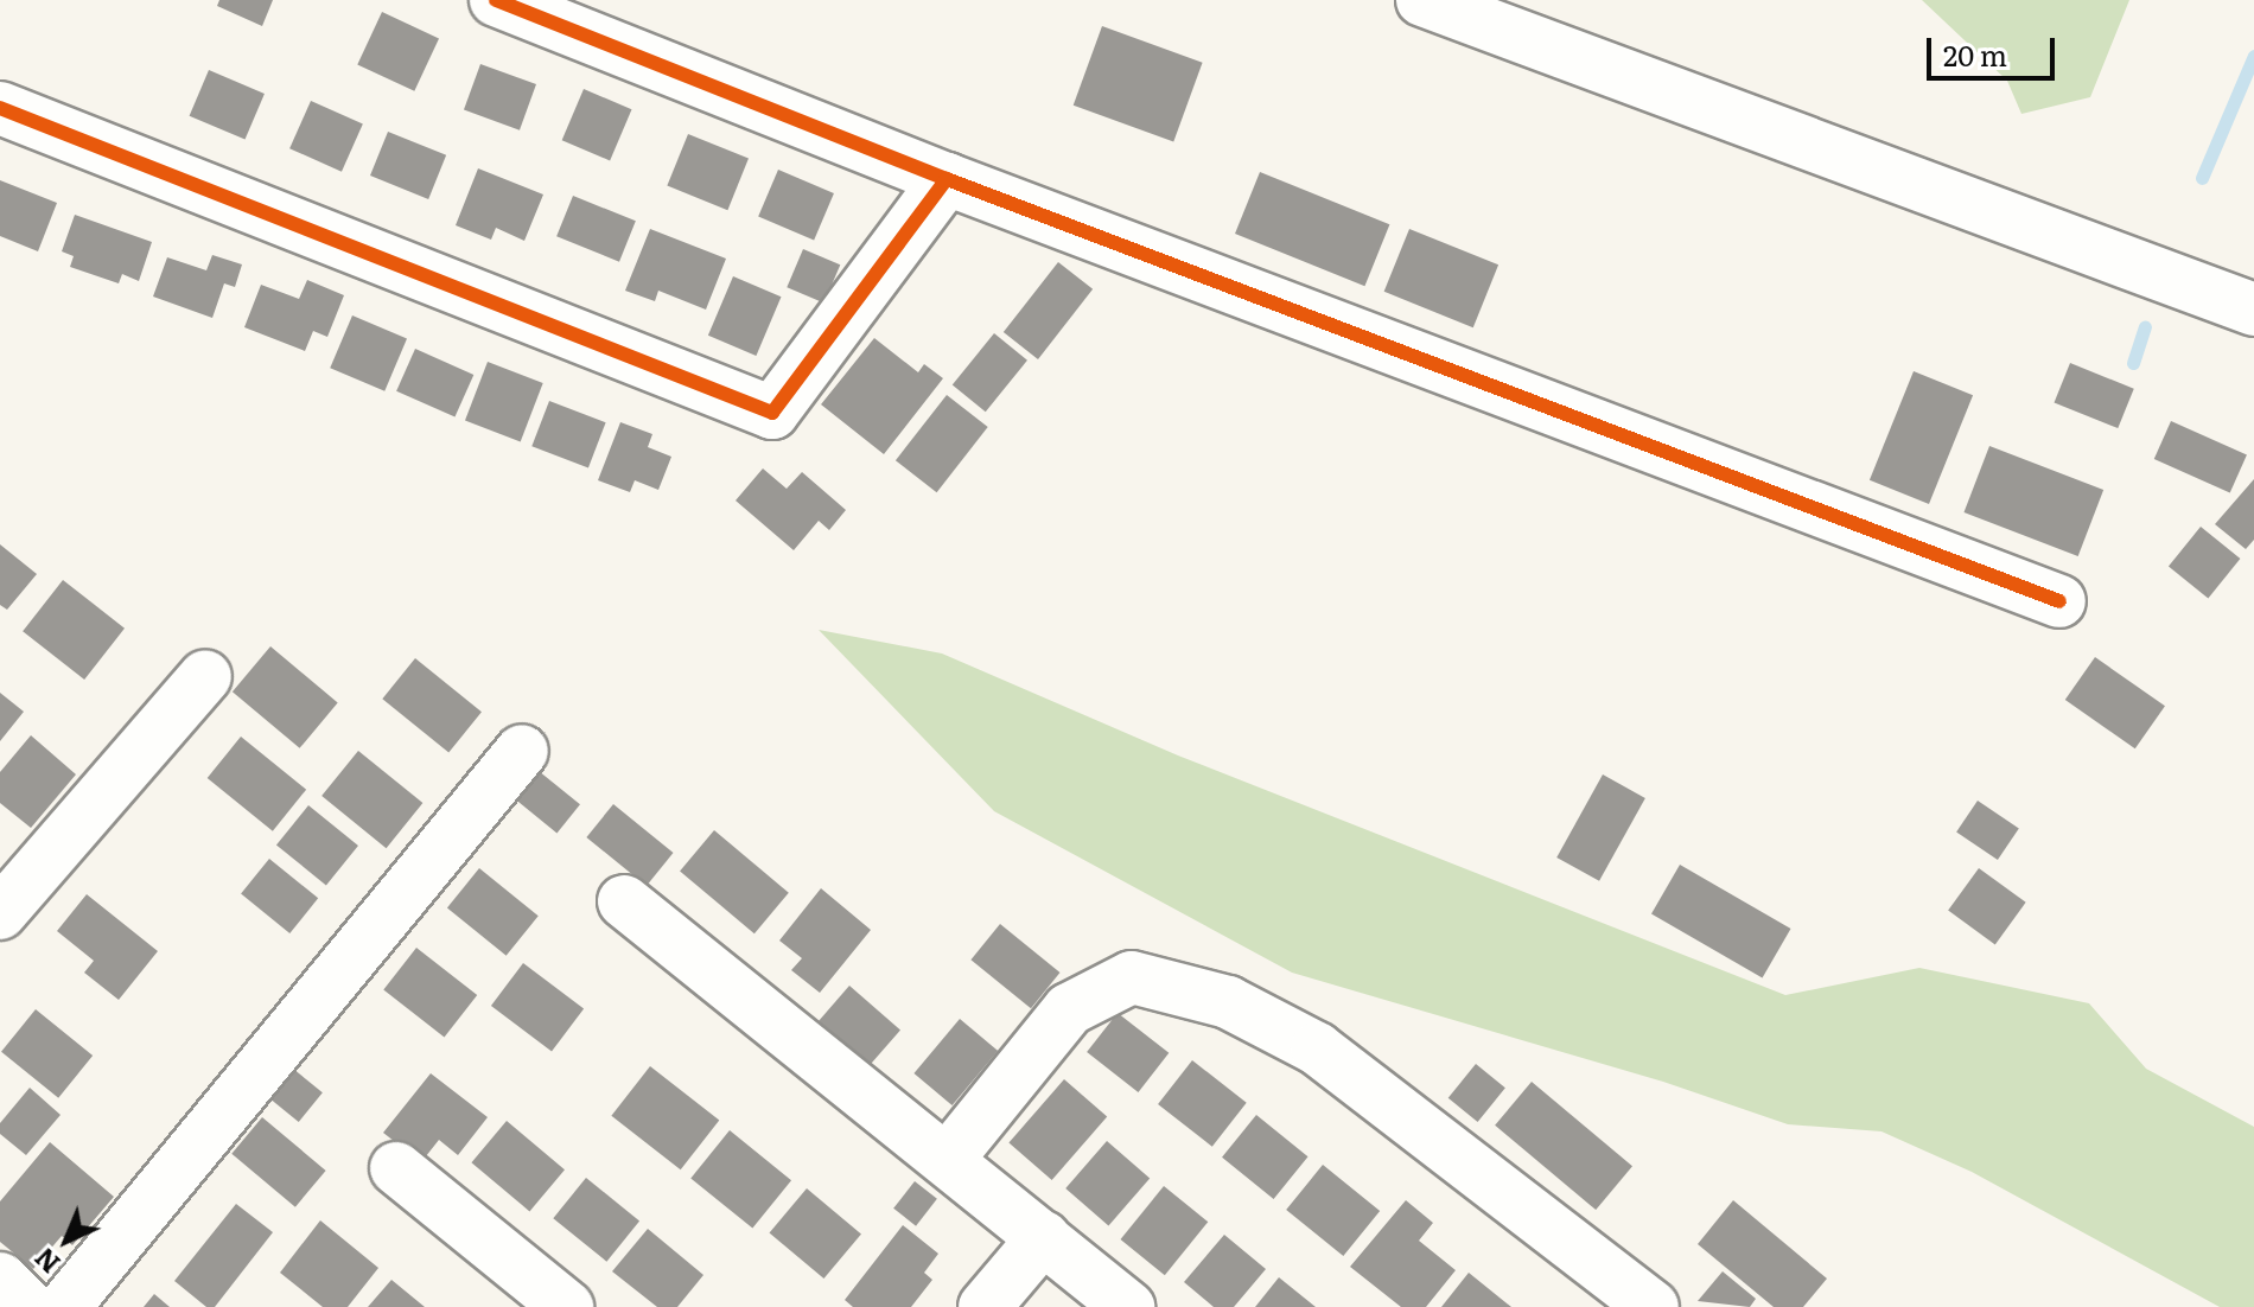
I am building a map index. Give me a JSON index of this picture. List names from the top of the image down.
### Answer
{
  "scale_bar": "20 m",
  "north": "bottom left"
}
